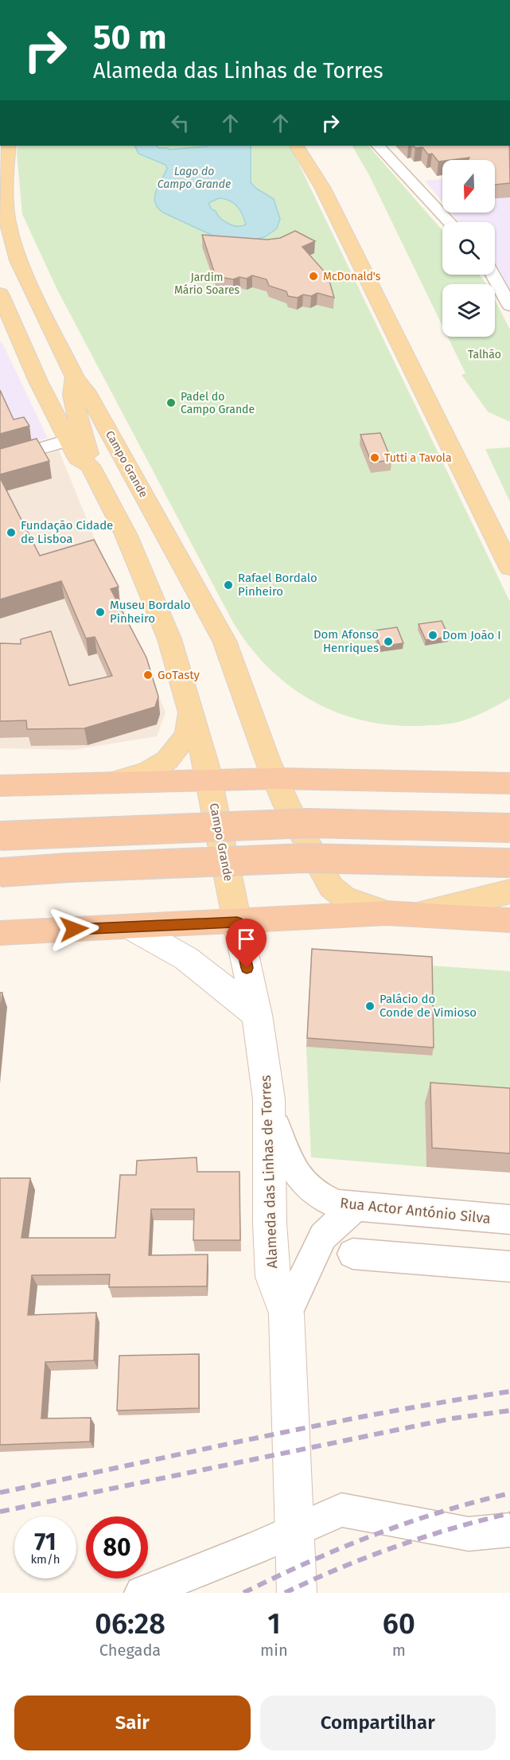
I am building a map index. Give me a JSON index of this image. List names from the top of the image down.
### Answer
{
  "streets": {
    "main road": ["Campo Grande", "Alameda das Linhas de Torres"],
    "street": ["Rua Actor António Silva"]
  },
  "crossings": [
    ["Campo Grande", "Alameda das Linhas de Torres"],
    ["Alameda das Linhas de Torres", "Rua Actor António Silva"]
  ],
  "water": ["Lago do Campo Grande"],
  "parks": ["Jardim Mário Soares", "Talhão"],
  "places": [
    "McDonald's",
    "Padel do Campo Grande",
    "Tutti a Tavola",
    "Fundação Cidade de Lisboa",
    "Rafael Bordalo Pinheiro",
    "Museu Bordalo Pinheiro",
    "Dom João I",
    "Dom Afonso Henriques",
    "GoTasty",
    "Palácio do Conde de Vimioso"
  ],
  "north": "bottom",
  "page": {
    "turn": ["50 m", "Alameda das Linhas de Torres"],
    "speed": "71 km/h",
    "limit": "80",
    "eta": [
      "06:28",
      "Chegada",
      "1",
      "min",
      "60",
      "m"
    ],
    "buttons": ["Sair", "Compartilhar"]
  }
}
